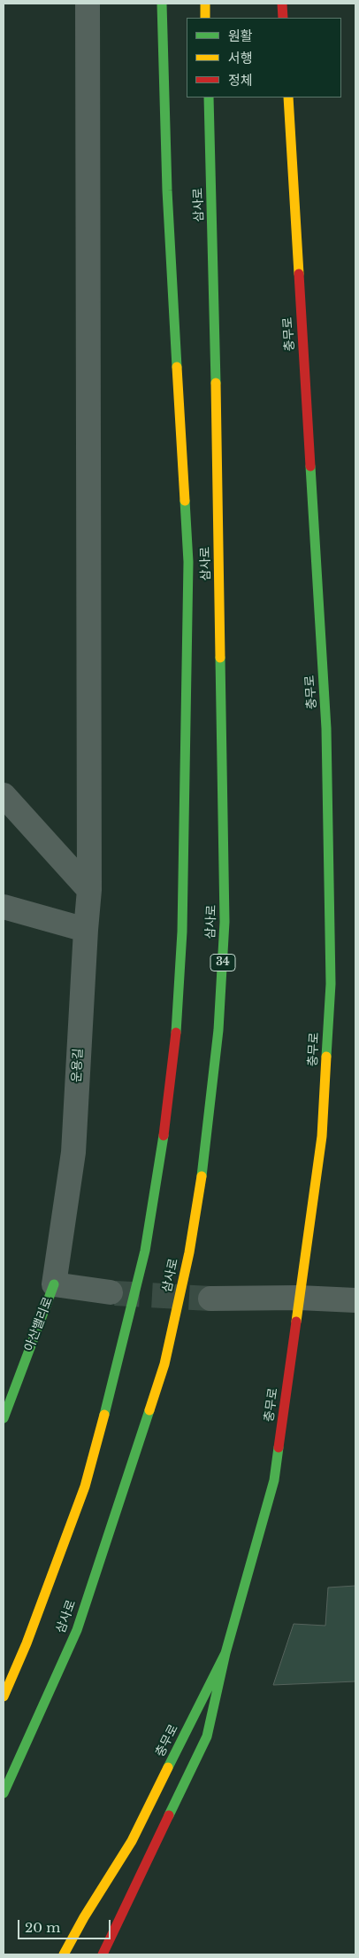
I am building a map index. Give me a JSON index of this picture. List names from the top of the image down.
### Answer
{
  "streets": {
    "main road": [
      "삼사로",
      "충무로",
      "34",
      "아산밸리로"
    ],
    "street": ["운용길"]
  },
  "crossings": [
    ["운용길", "아산밸리로"]
  ],
  "legend": ["원활", "서행", "정체"],
  "scale_bar": "20 m"
}
